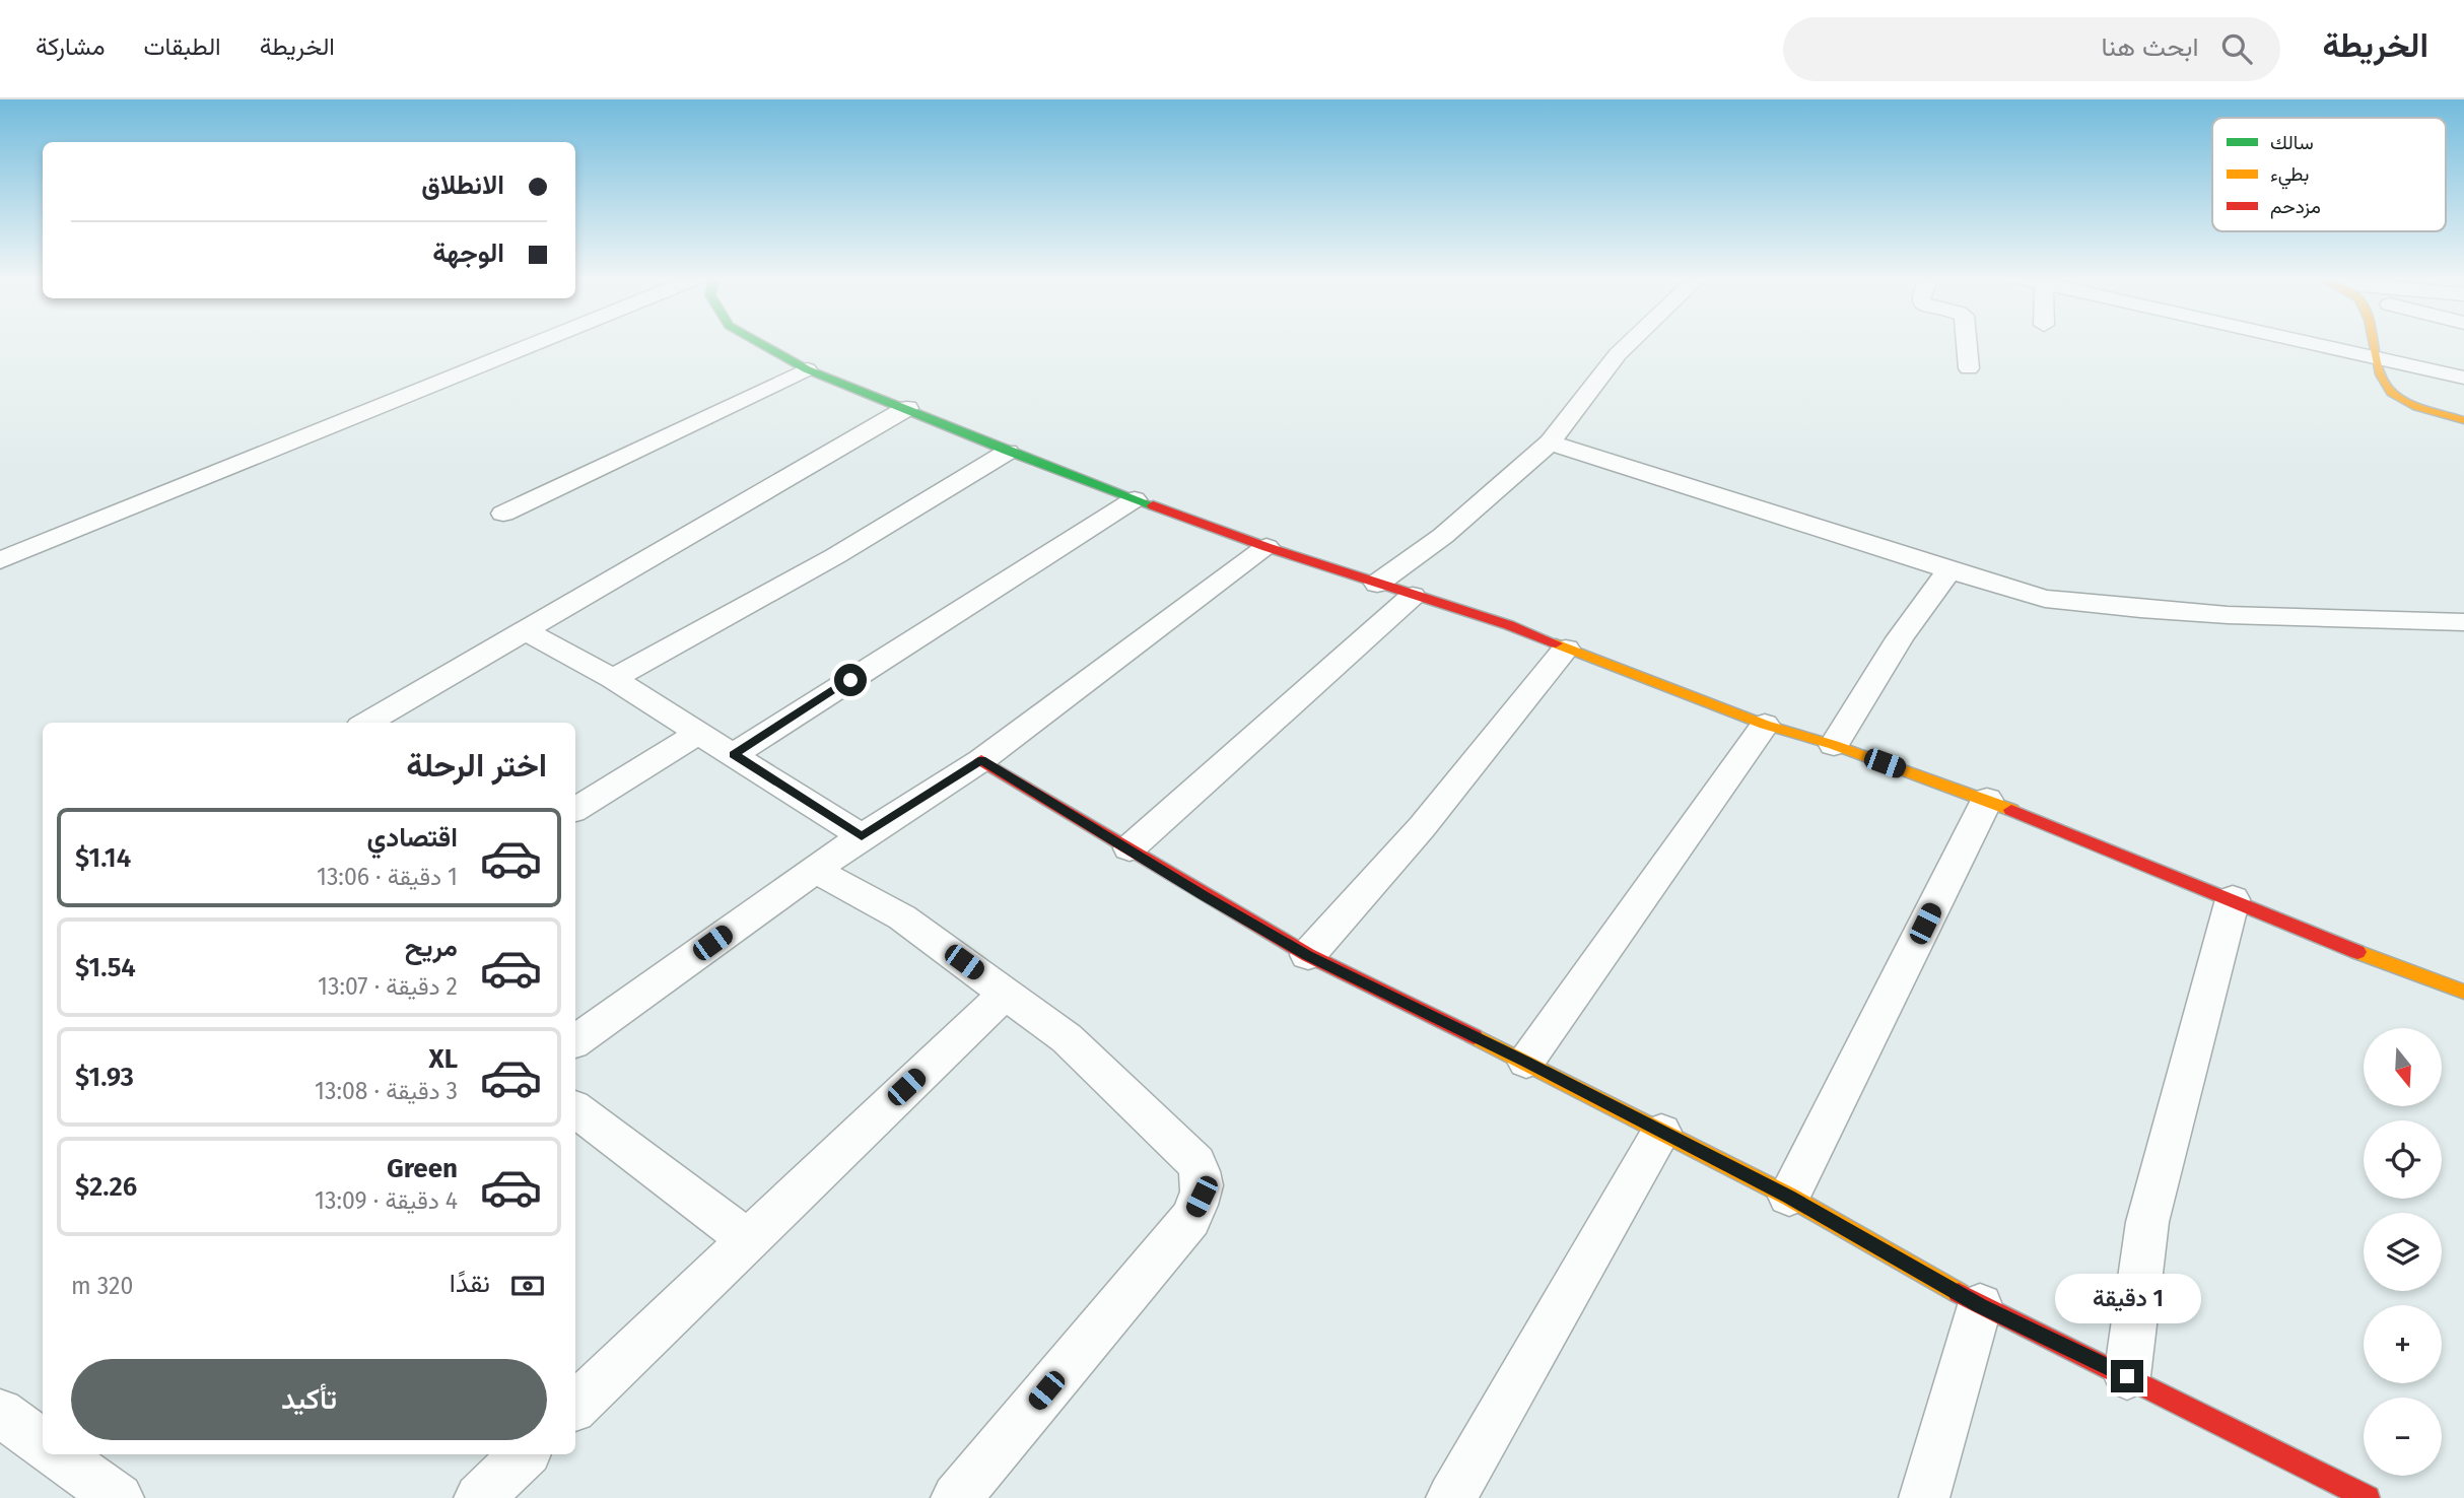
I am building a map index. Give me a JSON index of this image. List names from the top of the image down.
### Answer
{
  "legend": ["سالك", "بطيء", "مزدحم"],
  "north": "bottom",
  "page": {
    "header": "الخريطة",
    "search": "ابحث هنا",
    "nav": ["الخريطة", "الطبقات", "مشاركة"],
    "banner": ["الانطلاق", "الوجهة"],
    "heading": "اختر الرحلة",
    "list": [
      {
        "name": "اقتصادي",
        "note": "1 دقيقة · 13:06",
        "value": "$1.14"
      },
      {
        "name": "مريح",
        "note": "2 دقيقة · 13:07",
        "value": "$1.54"
      },
      {
        "name": "XL",
        "note": "3 دقيقة · 13:08",
        "value": "$1.93"
      },
      {
        "name": "Green",
        "note": "4 دقيقة · 13:09",
        "value": "$2.26"
      }
    ],
    "map_buttons": ["+", "−"],
    "pay": ["نقدًا", "320 m"],
    "bubble": "1 دقيقة",
    "buttons": "تأكيد"
  }
}
